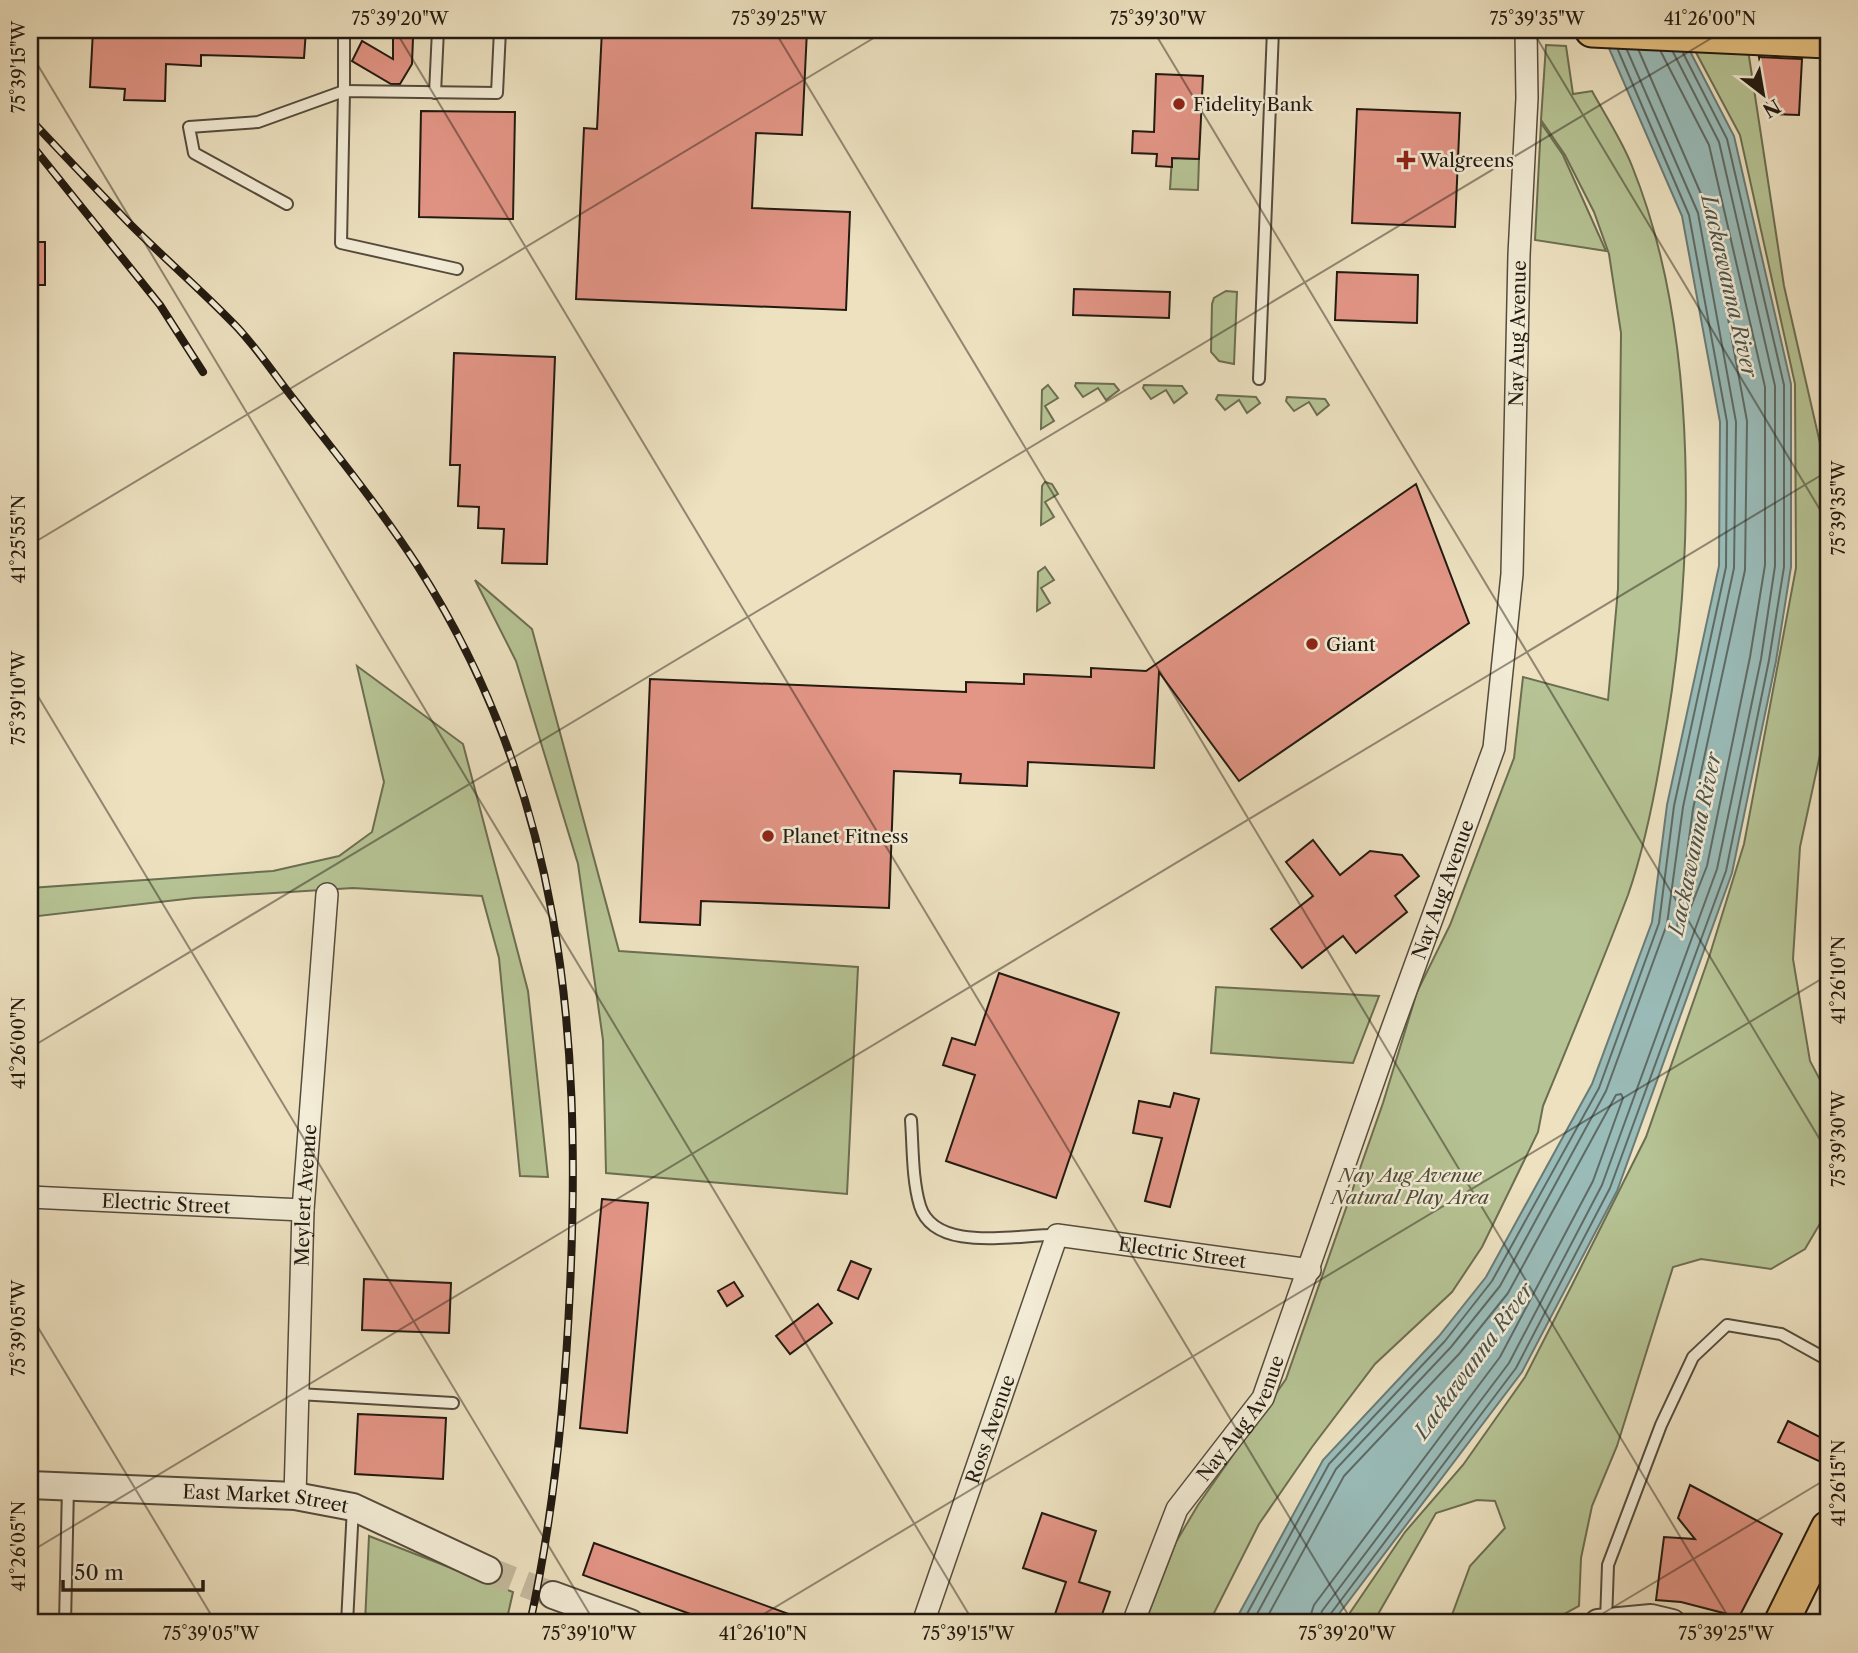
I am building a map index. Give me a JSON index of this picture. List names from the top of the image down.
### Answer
{
  "streets": {
    "street": [
      "Nay Aug Avenue",
      "Meylert Avenue",
      "Electric Street",
      "Ross Avenue",
      "East Market Street"
    ]
  },
  "crossings": [
    ["Nay Aug Avenue", "Electric Street"],
    ["Meylert Avenue", "Electric Street"],
    ["Meylert Avenue", "East Market Street"],
    ["Electric Street", "Ross Avenue"]
  ],
  "water": ["Lackawanna River"],
  "parks": ["Nay Aug Avenue Natural Play Area"],
  "places": {
    "other": ["Fidelity Bank", "Giant", "Planet Fitness"],
    "health": ["Walgreens"]
  },
  "scale_bar": "50 m",
  "north": "bottom right",
  "coordinates": [
    "75°39'20\"W",
    "75°39'25\"W",
    "75°39'30\"W",
    "75°39'35\"W",
    "41°26'00\"N",
    "75°39'15\"W",
    "41°25'55\"N",
    "75°39'10\"W",
    "41°26'10\"N",
    "75°39'05\"W",
    "41°26'15\"N",
    "41°26'05\"N"
  ]
}
